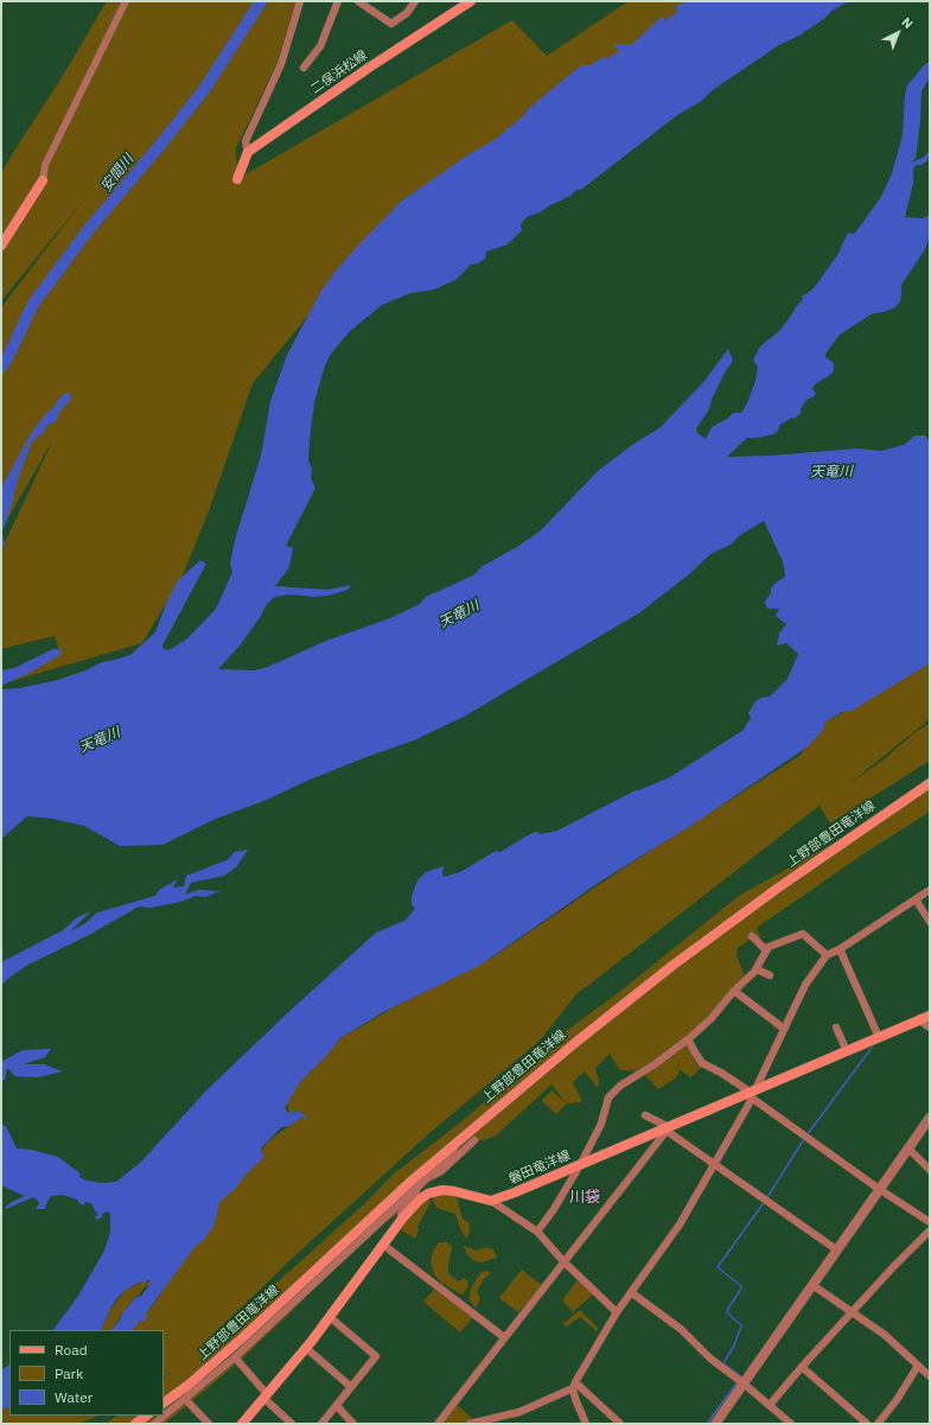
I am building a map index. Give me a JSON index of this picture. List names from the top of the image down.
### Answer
{
  "streets": {
    "main road": ["二俣浜松線", "上野部豊田竜洋線", "磐田竜洋線"]
  },
  "districts": ["川袋"],
  "water": ["安間川", "天竜川"],
  "legend": ["Road", "Park", "Water"],
  "north": "top right"
}
